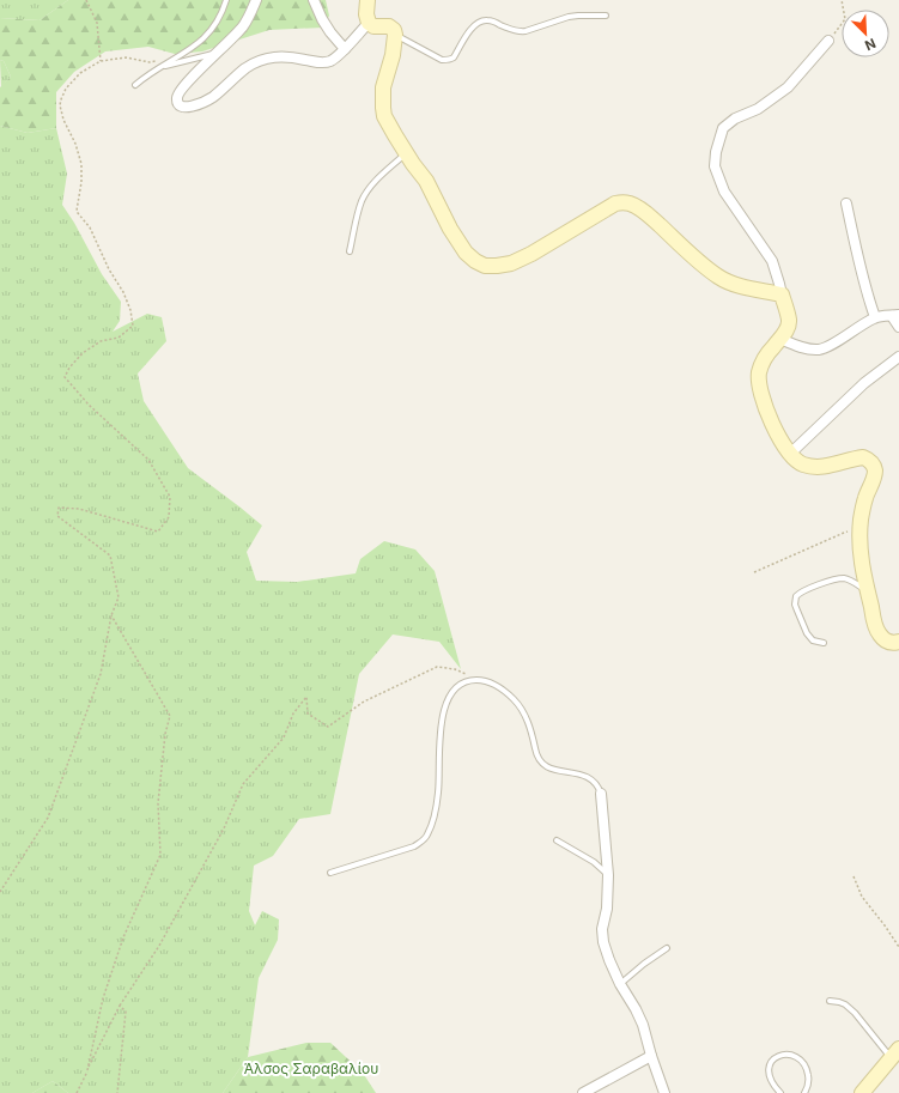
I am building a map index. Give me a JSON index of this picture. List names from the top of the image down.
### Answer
{
  "parks": ["Άλσος Σαραβαλίου"],
  "north": "bottom right"
}
